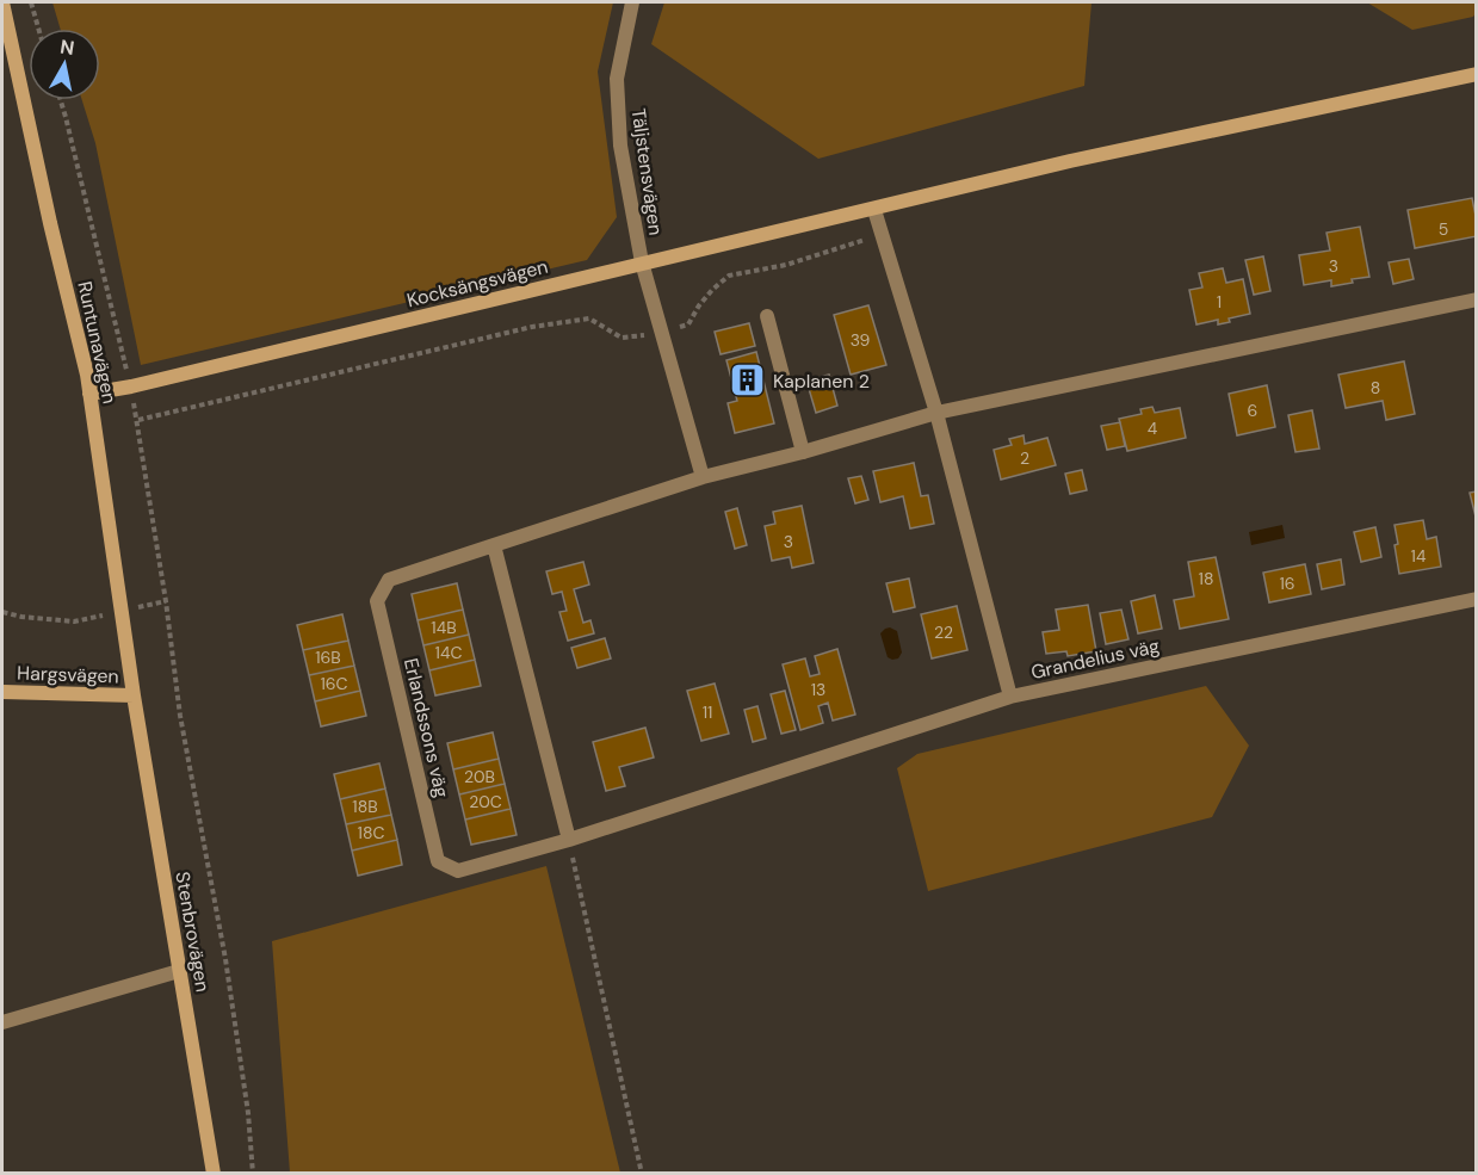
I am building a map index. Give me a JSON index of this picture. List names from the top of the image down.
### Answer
{
  "streets": {
    "street": [
      "Täljstensvägen",
      "Kocksängsvägen",
      "Runtunavägen",
      "Grandelius väg",
      "Hargsvägen",
      "Erlandssons väg",
      "Stenbrovägen"
    ]
  },
  "crossings": [
    ["Täljstensvägen", "Kocksängsvägen"],
    ["Kocksängsvägen", "Runtunavägen"],
    ["Kocksängsvägen", "Grandelius väg"],
    ["Runtunavägen", "Hargsvägen"],
    ["Runtunavägen", "Stenbrovägen"],
    ["Grandelius väg", "Erlandssons väg"],
    ["Hargsvägen", "Stenbrovägen"]
  ],
  "places": {
    "building": ["Kaplanen 2"]
  },
  "house_numbers": [
    "5",
    "3",
    "1",
    "39",
    "8",
    "6",
    "4",
    "2",
    "3",
    "14",
    "18",
    "16",
    "14B",
    "22",
    "14C",
    "16B",
    "16C",
    "13",
    "11",
    "20B",
    "20C",
    "18B",
    "18C"
  ],
  "north": "top"
}
